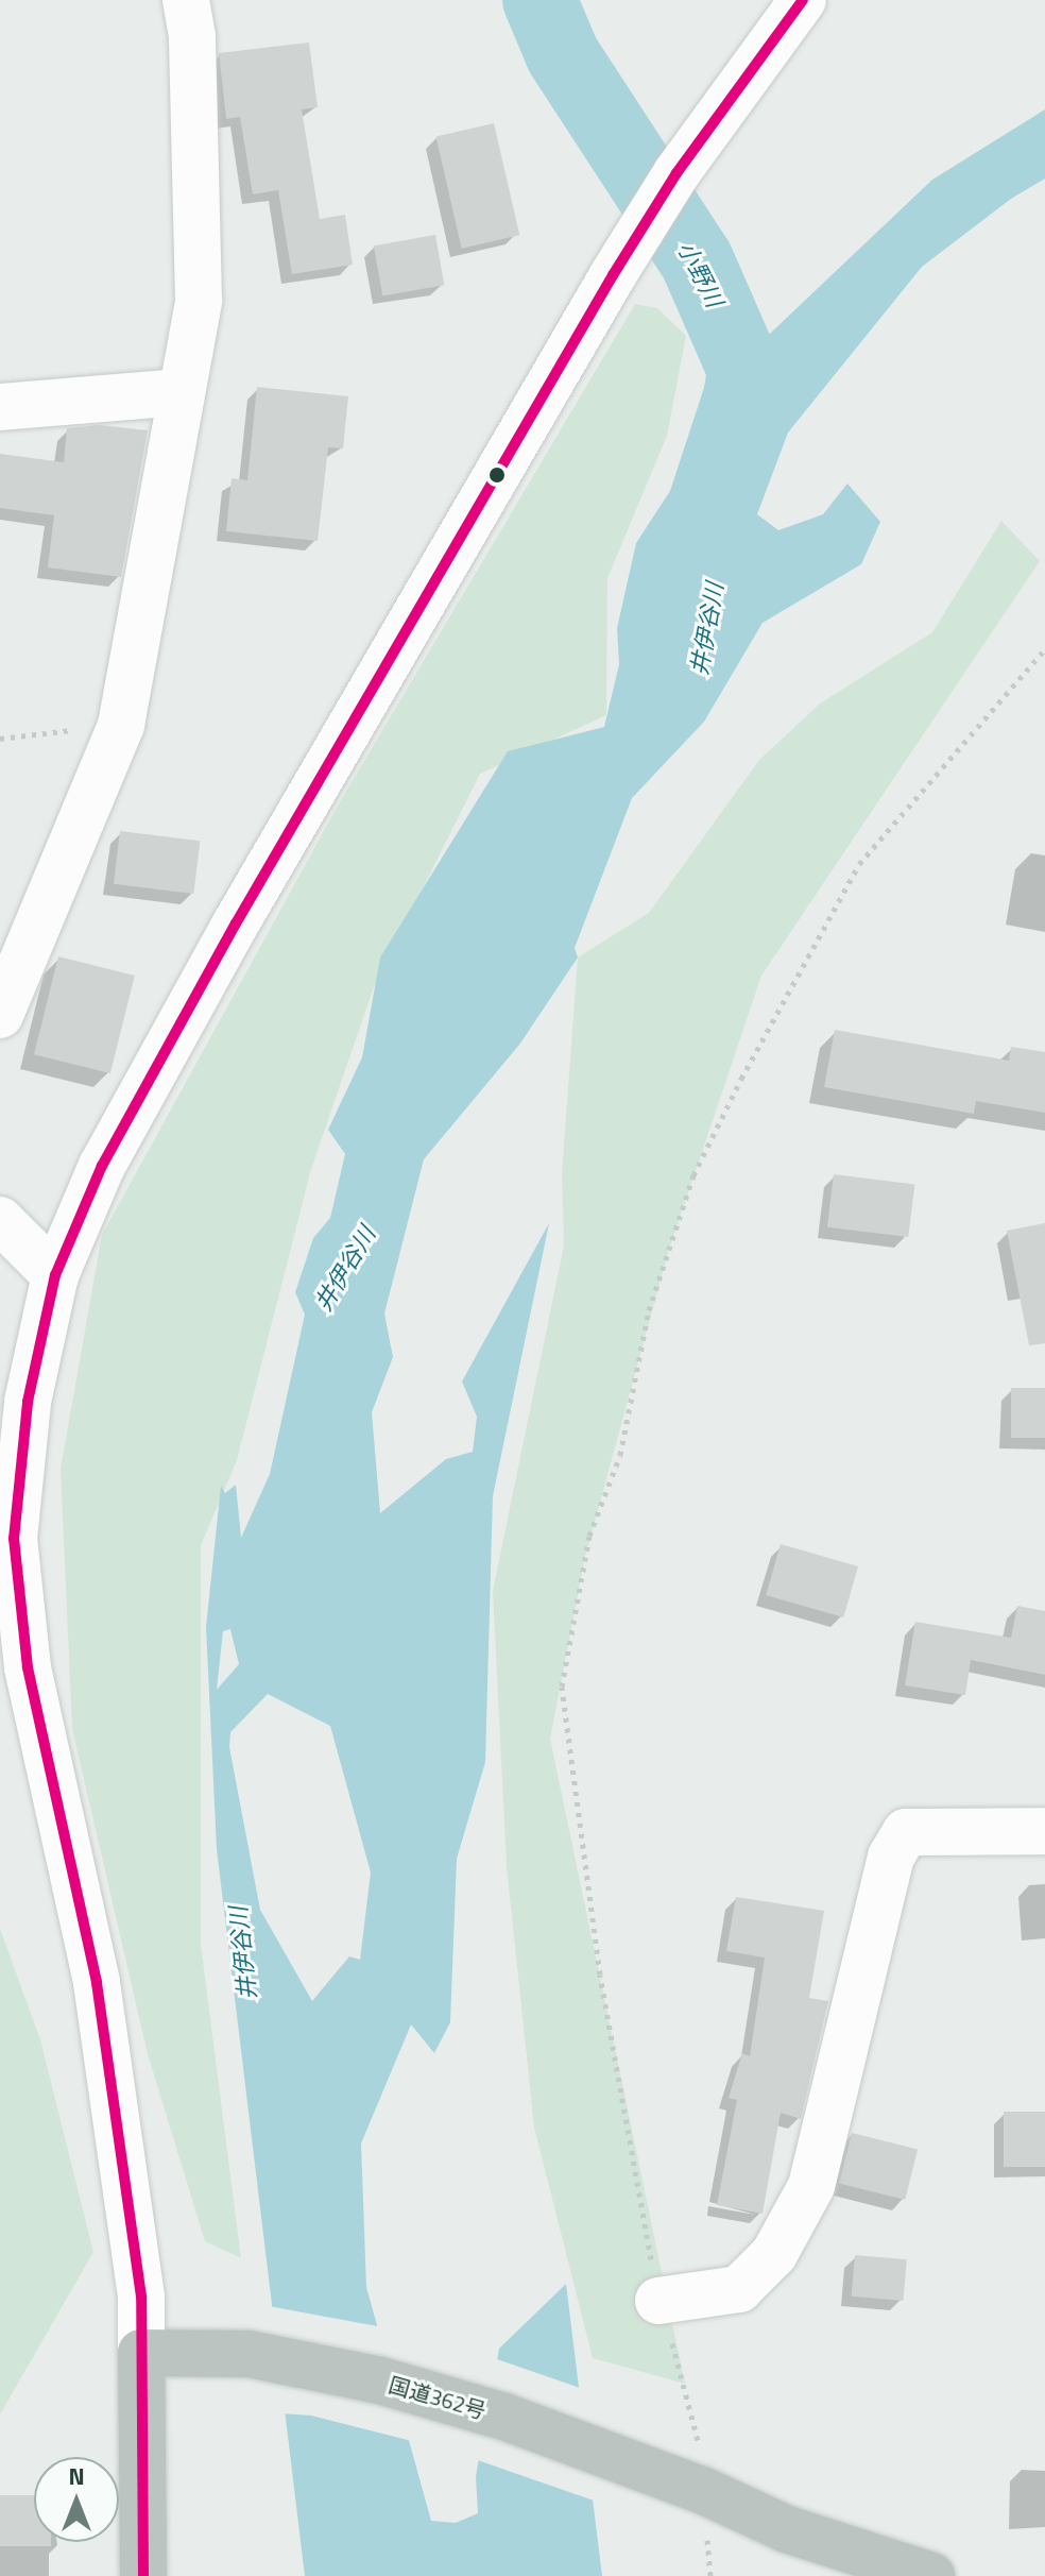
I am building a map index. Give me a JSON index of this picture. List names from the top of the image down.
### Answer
{
  "streets": {
    "highway": ["国道362号"]
  },
  "water": ["小野川", "井伊谷川"],
  "north": "top"
}
